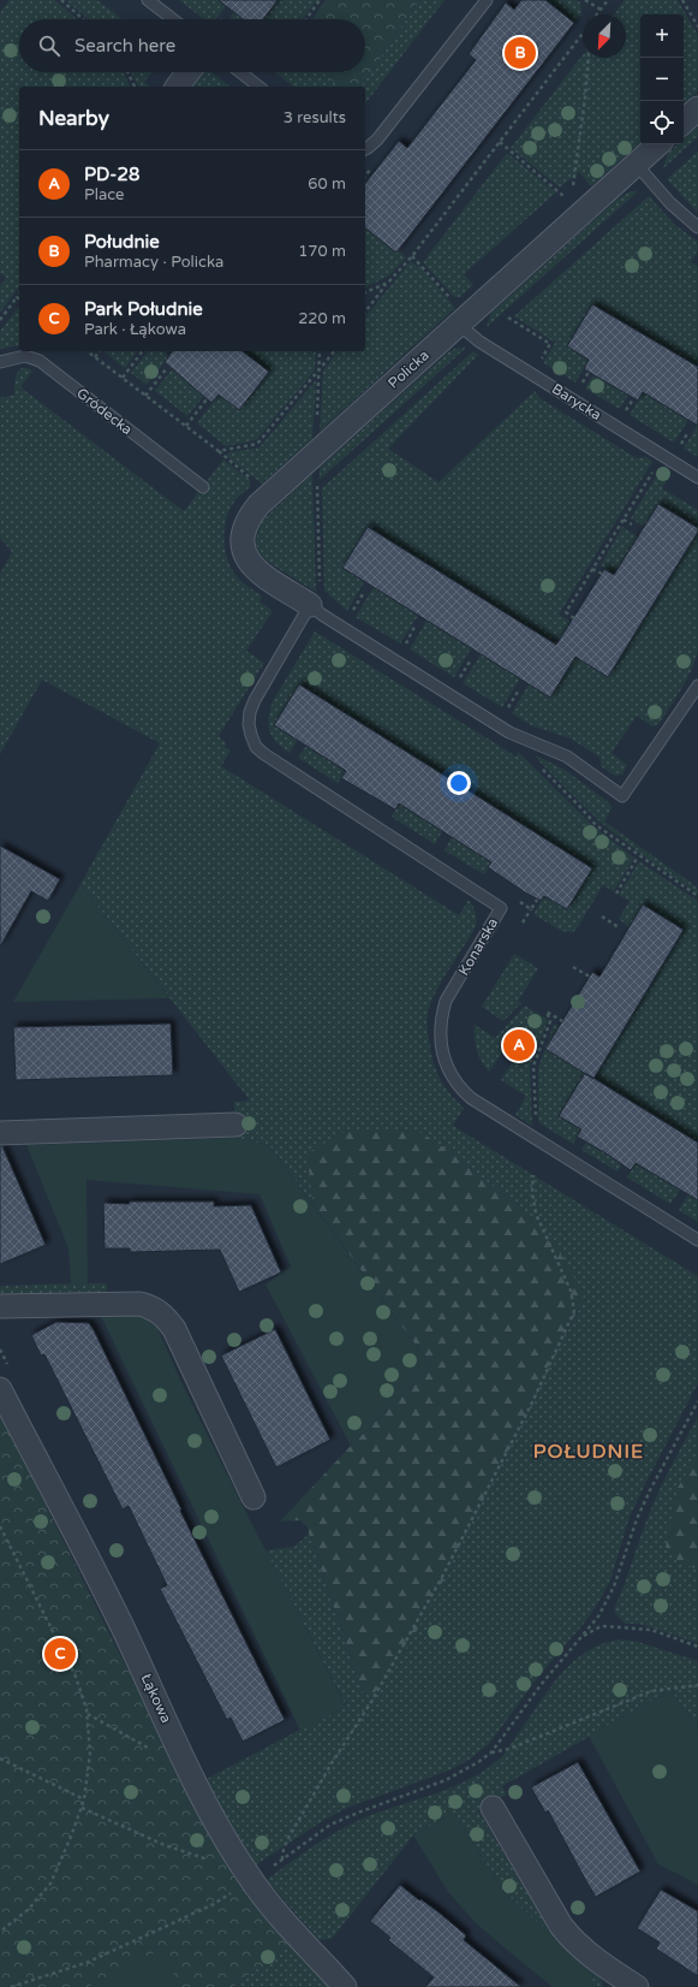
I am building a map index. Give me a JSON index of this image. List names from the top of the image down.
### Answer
{
  "streets": {
    "street": ["Policka", "Łąkowa"],
    "lane": ["Barycka", "Gródecka", "Konarska"]
  },
  "crossings": [
    ["Policka", "Barycka"],
    ["Policka", "Konarska"]
  ],
  "districts": ["POŁUDNIE"],
  "north": "bottom left",
  "page": {
    "map_buttons": ["+", "−"],
    "search": "Search here",
    "pins": ["B", "A", "C"],
    "heading": ["Nearby", "3 results"],
    "list": [
      {
        "mark": "A",
        "name": "PD-28",
        "note": "Place",
        "value": "60 m"
      },
      {
        "mark": "B",
        "name": "Południe",
        "note": "Pharmacy · Policka",
        "value": "170 m"
      },
      {
        "mark": "C",
        "name": "Park Południe",
        "note": "Park · Łąkowa",
        "value": "220 m"
      }
    ]
  }
}
